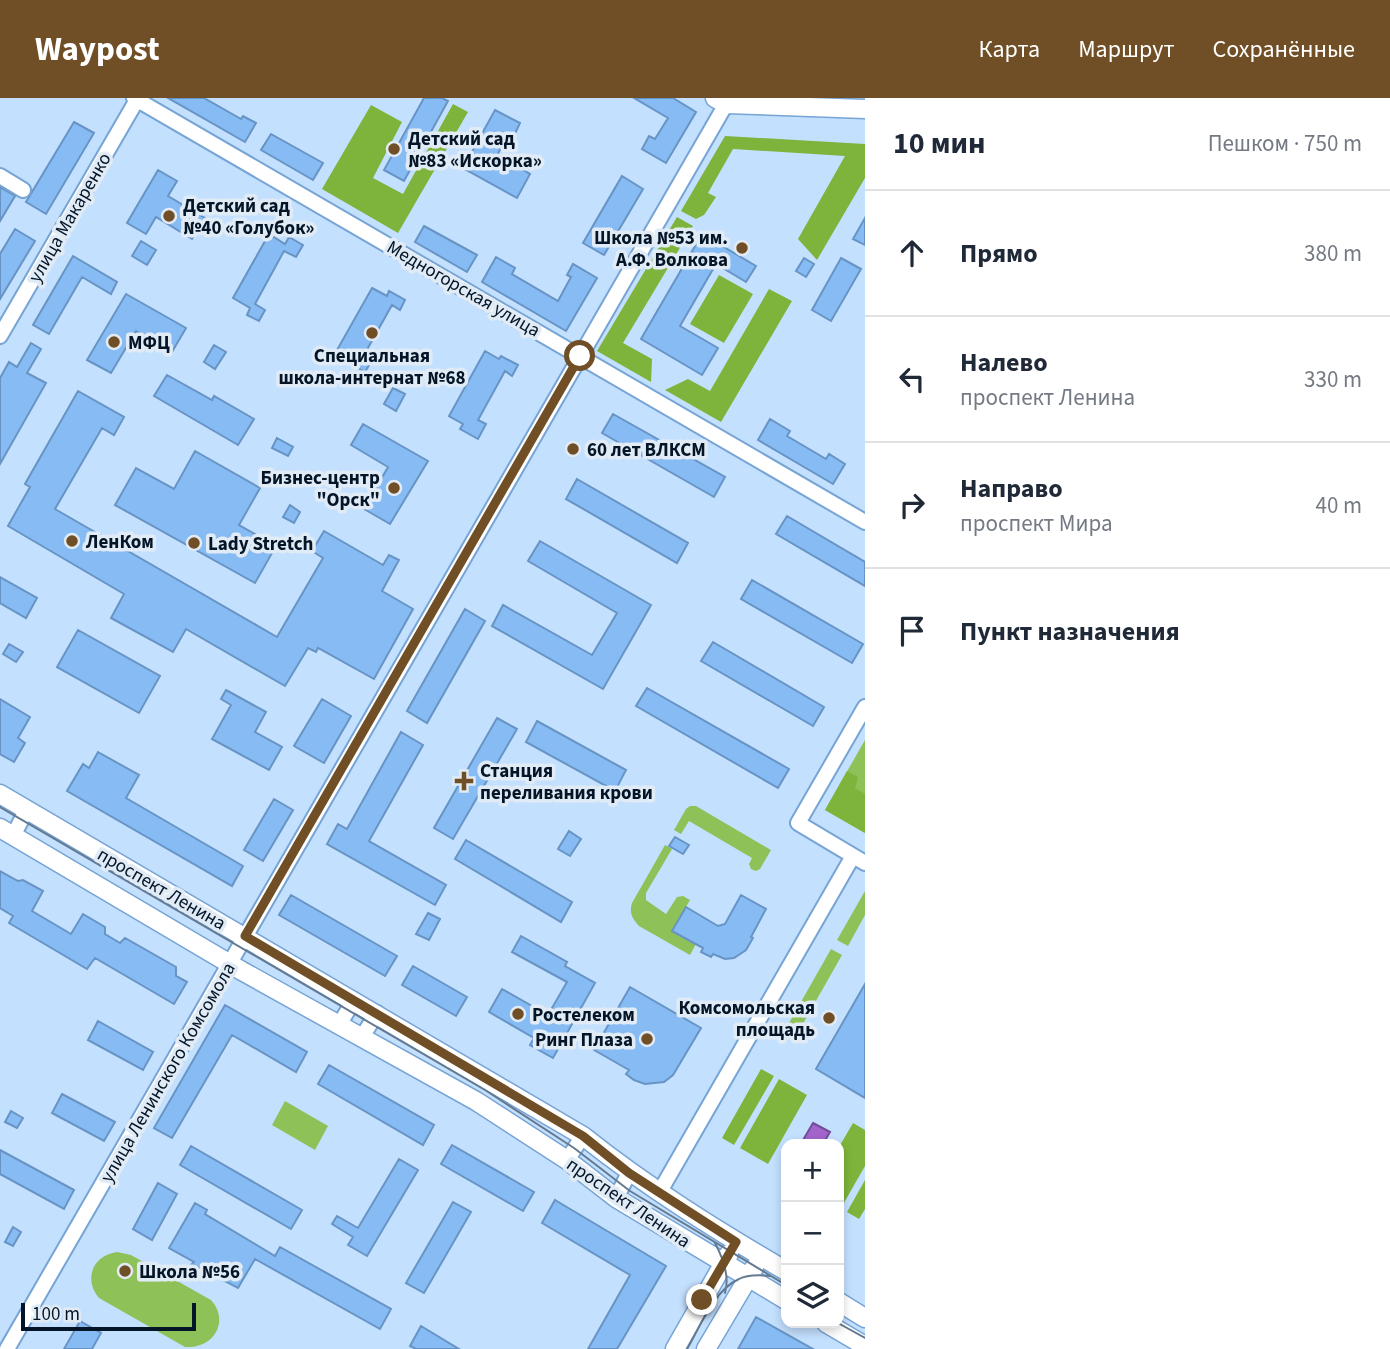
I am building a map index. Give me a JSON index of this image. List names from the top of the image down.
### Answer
{
  "streets": {
    "main road": ["проспект Ленина"],
    "street": ["улица Макаренко", "Медногорская улица", "улица Ленинского Комсомола"]
  },
  "crossings": [
    ["улица Макаренко", "Медногорская улица"],
    ["Медногорская улица", "улица Ленинского Комсомола"],
    ["проспект Ленина", "улица Ленинского Комсомола"]
  ],
  "places": {
    "other": [
      "Детский сад №83 «Искорка»",
      "Детский сад №40 «Голубок»",
      "Школа №53 им. А.Ф. Волкова",
      "Специальная школа-интернат №68",
      "МФЦ",
      "60 лет ВЛКСМ",
      "Бизнес-центр \"Орск\"",
      "ЛенКом",
      "Lady Stretch",
      "Ростелеком",
      "Комсомольская площадь",
      "Ринг Плаза",
      "Школа №56"
    ],
    "health": ["Станция переливания крови"]
  },
  "scale_bar": "100 m",
  "page": {
    "header": "Waypost",
    "nav": ["Карта", "Маршрут", "Сохранённые"],
    "heading": ["10 мин", "Пешком · 750 m"],
    "list": [
      ["Прямо", "380 m"],
      ["Налево", "проспект Ленина", "330 m"],
      ["Направо", "проспект Мира", "40 m"],
      "Пункт назначения"
    ],
    "map_buttons": ["+", "−"],
    "scale": "100 m"
  }
}
